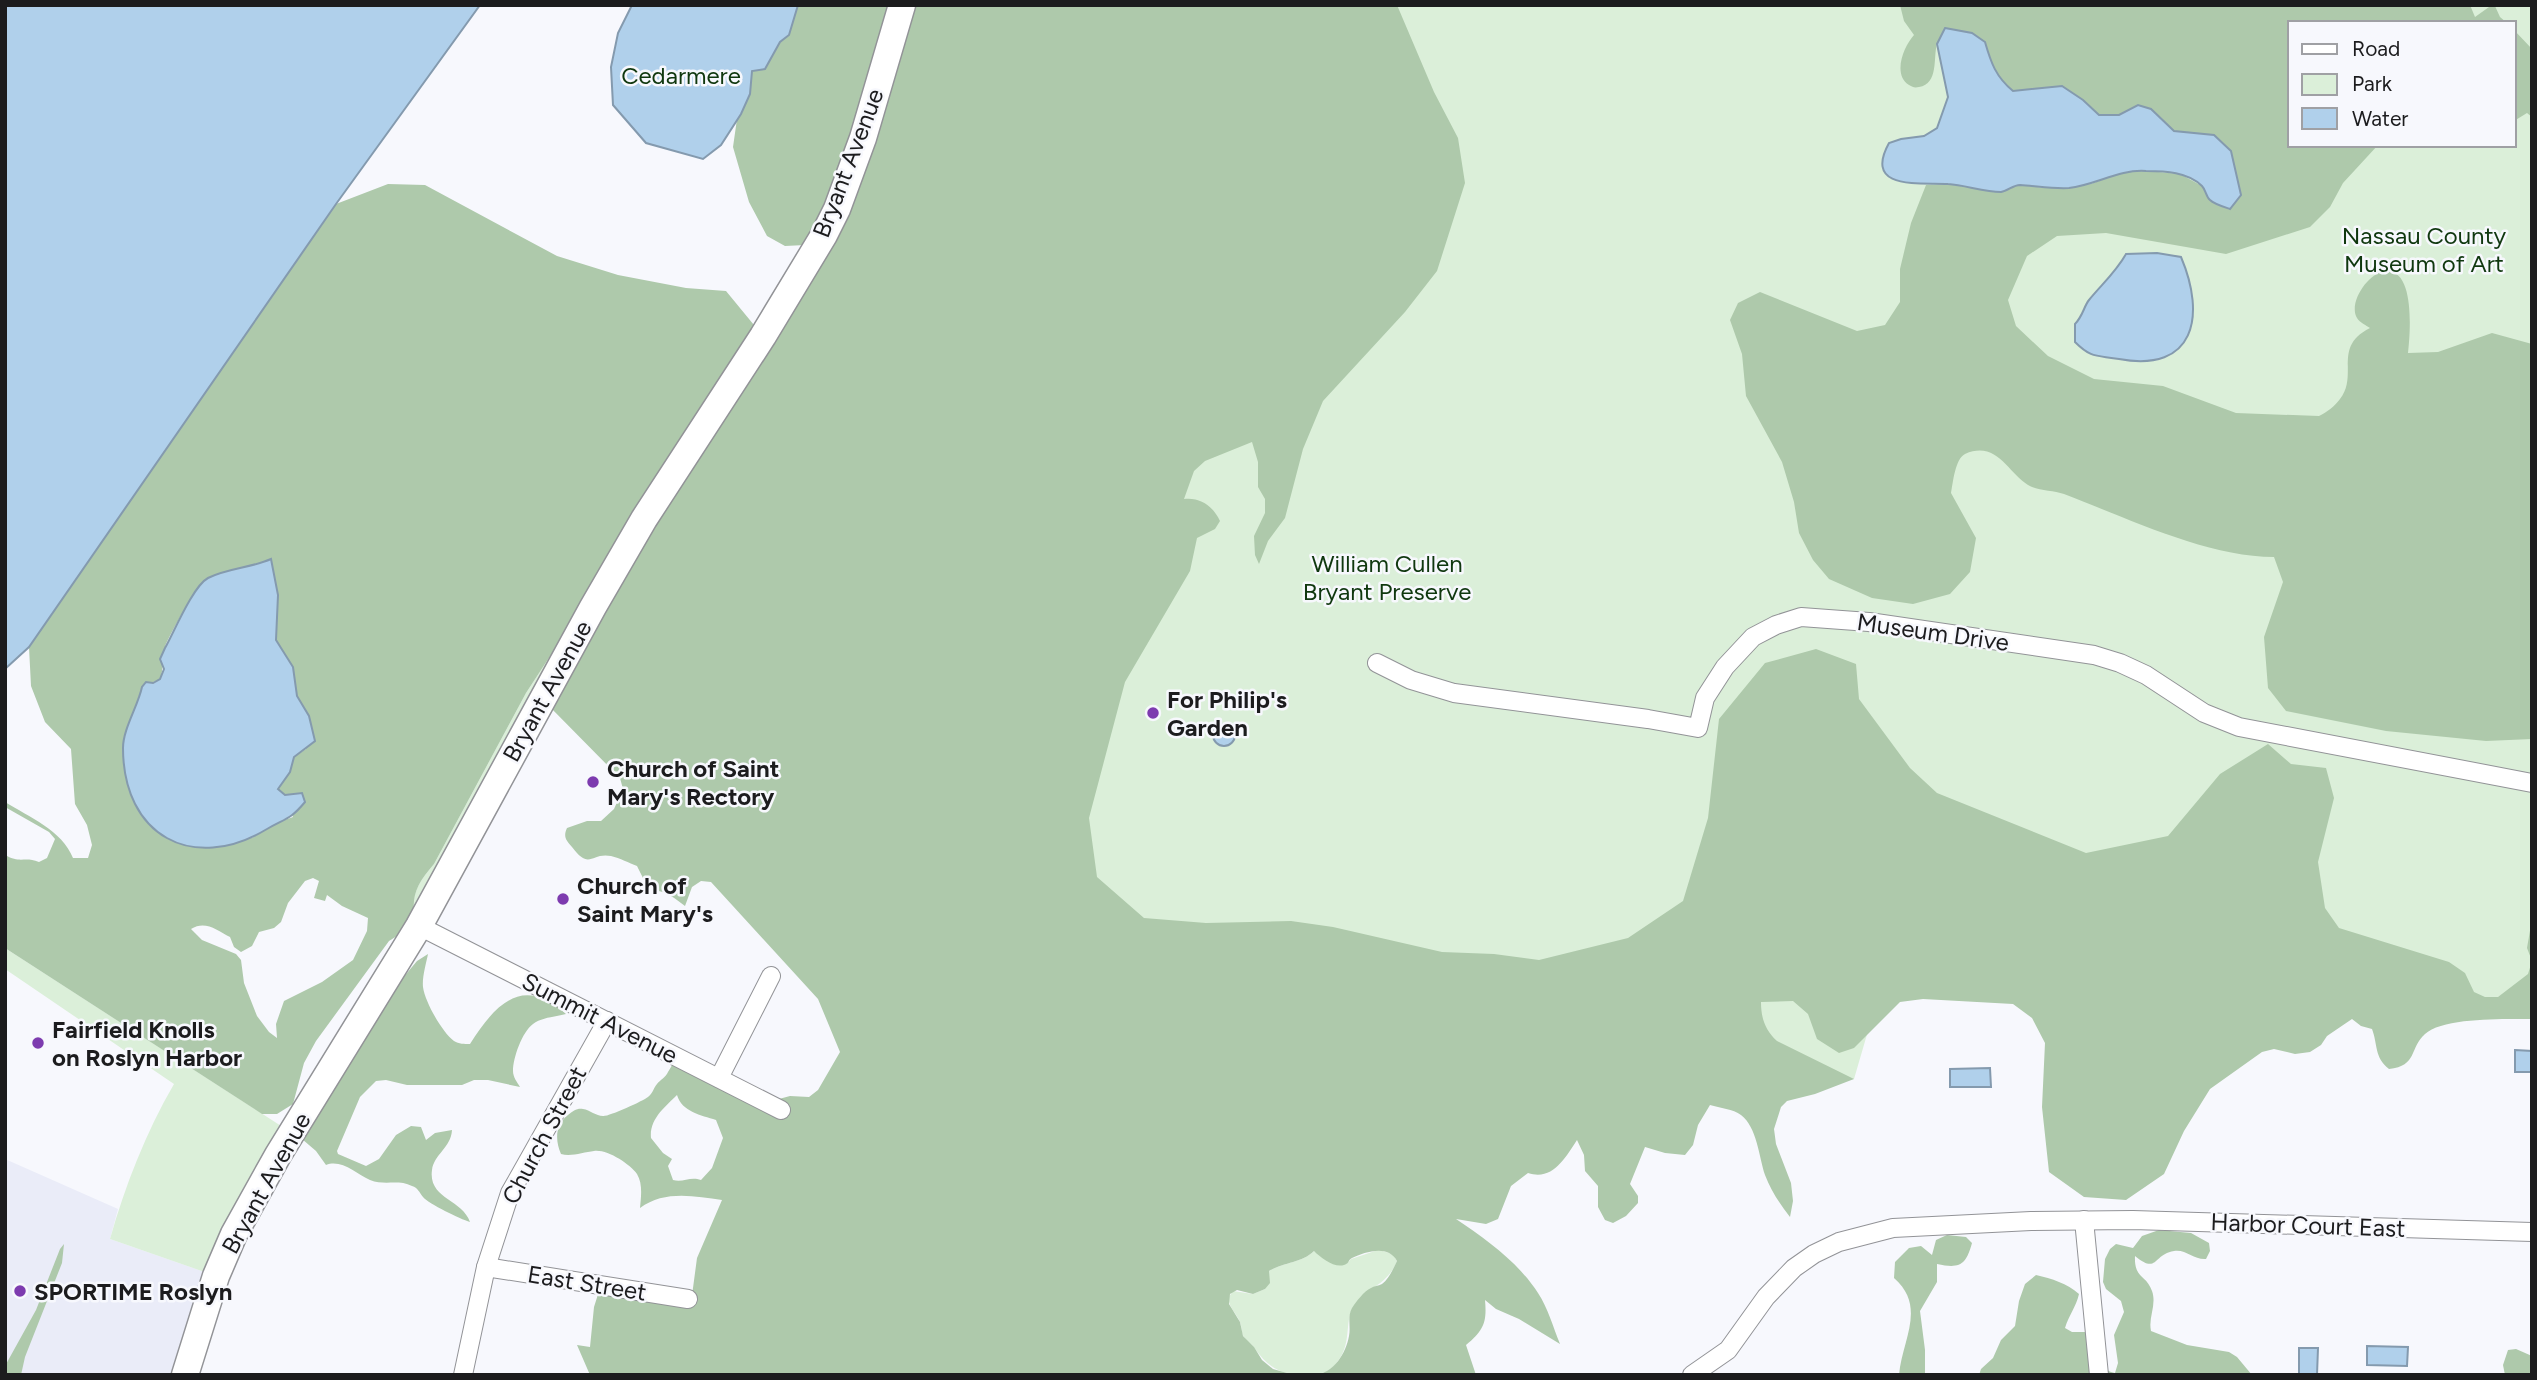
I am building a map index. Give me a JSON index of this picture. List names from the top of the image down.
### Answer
{
  "streets": {
    "main road": ["Bryant Avenue"],
    "street": [
      "Museum Drive",
      "Summit Avenue",
      "Church Street",
      "Harbor Court East",
      "East Street"
    ]
  },
  "crossings": [
    ["Bryant Avenue", "Summit Avenue"],
    ["Summit Avenue", "Church Street"],
    ["Church Street", "East Street"]
  ],
  "parks": ["Cedarmere", "Nassau County Museum of Art", "William Cullen Bryant Preserve"],
  "places": [
    "For Philip's Garden",
    "Church of Saint Mary's Rectory",
    "Church of Saint Mary's",
    "Fairfield Knolls on Roslyn Harbor",
    "SPORTIME Roslyn"
  ],
  "legend": ["Road", "Park", "Water"]
}
